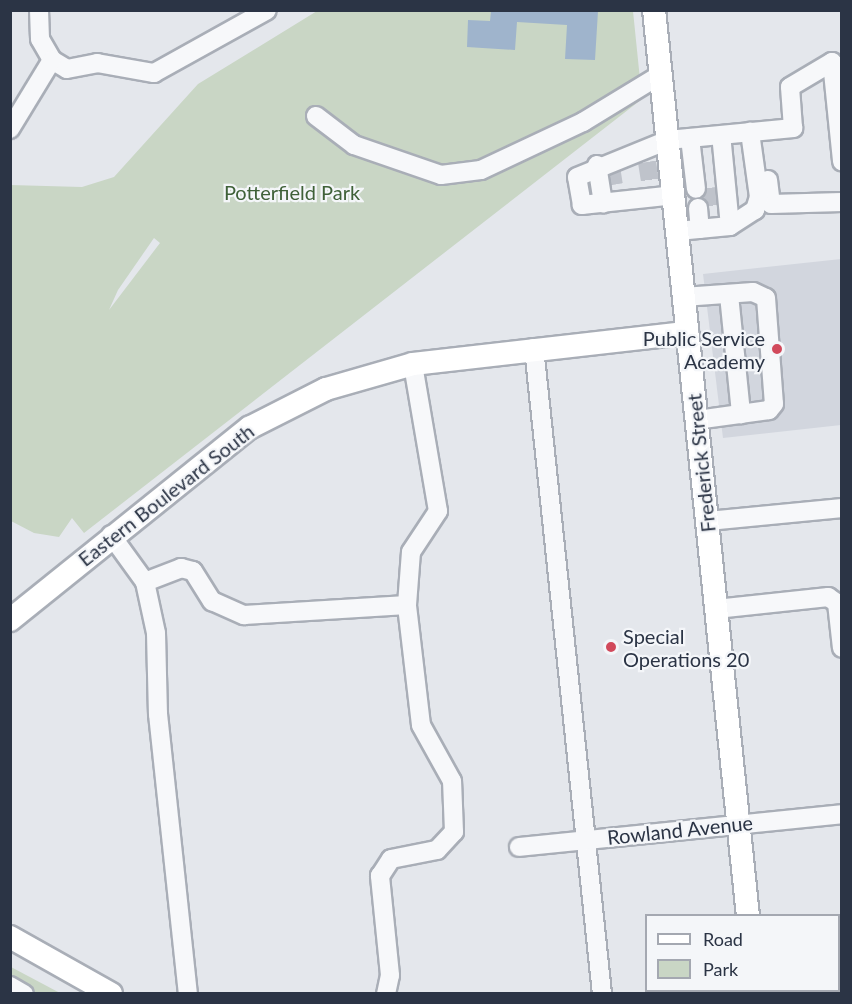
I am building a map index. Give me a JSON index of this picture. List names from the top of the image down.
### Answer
{
  "streets": {
    "main road": ["Frederick Street", "Eastern Boulevard South"],
    "street": ["Rowland Avenue"]
  },
  "crossings": [
    ["Frederick Street", "Eastern Boulevard South"],
    ["Frederick Street", "Rowland Avenue"]
  ],
  "parks": ["Potterfield Park"],
  "places": ["Public Service Academy", "Special Operations 20"],
  "legend": ["Road", "Park"]
}
